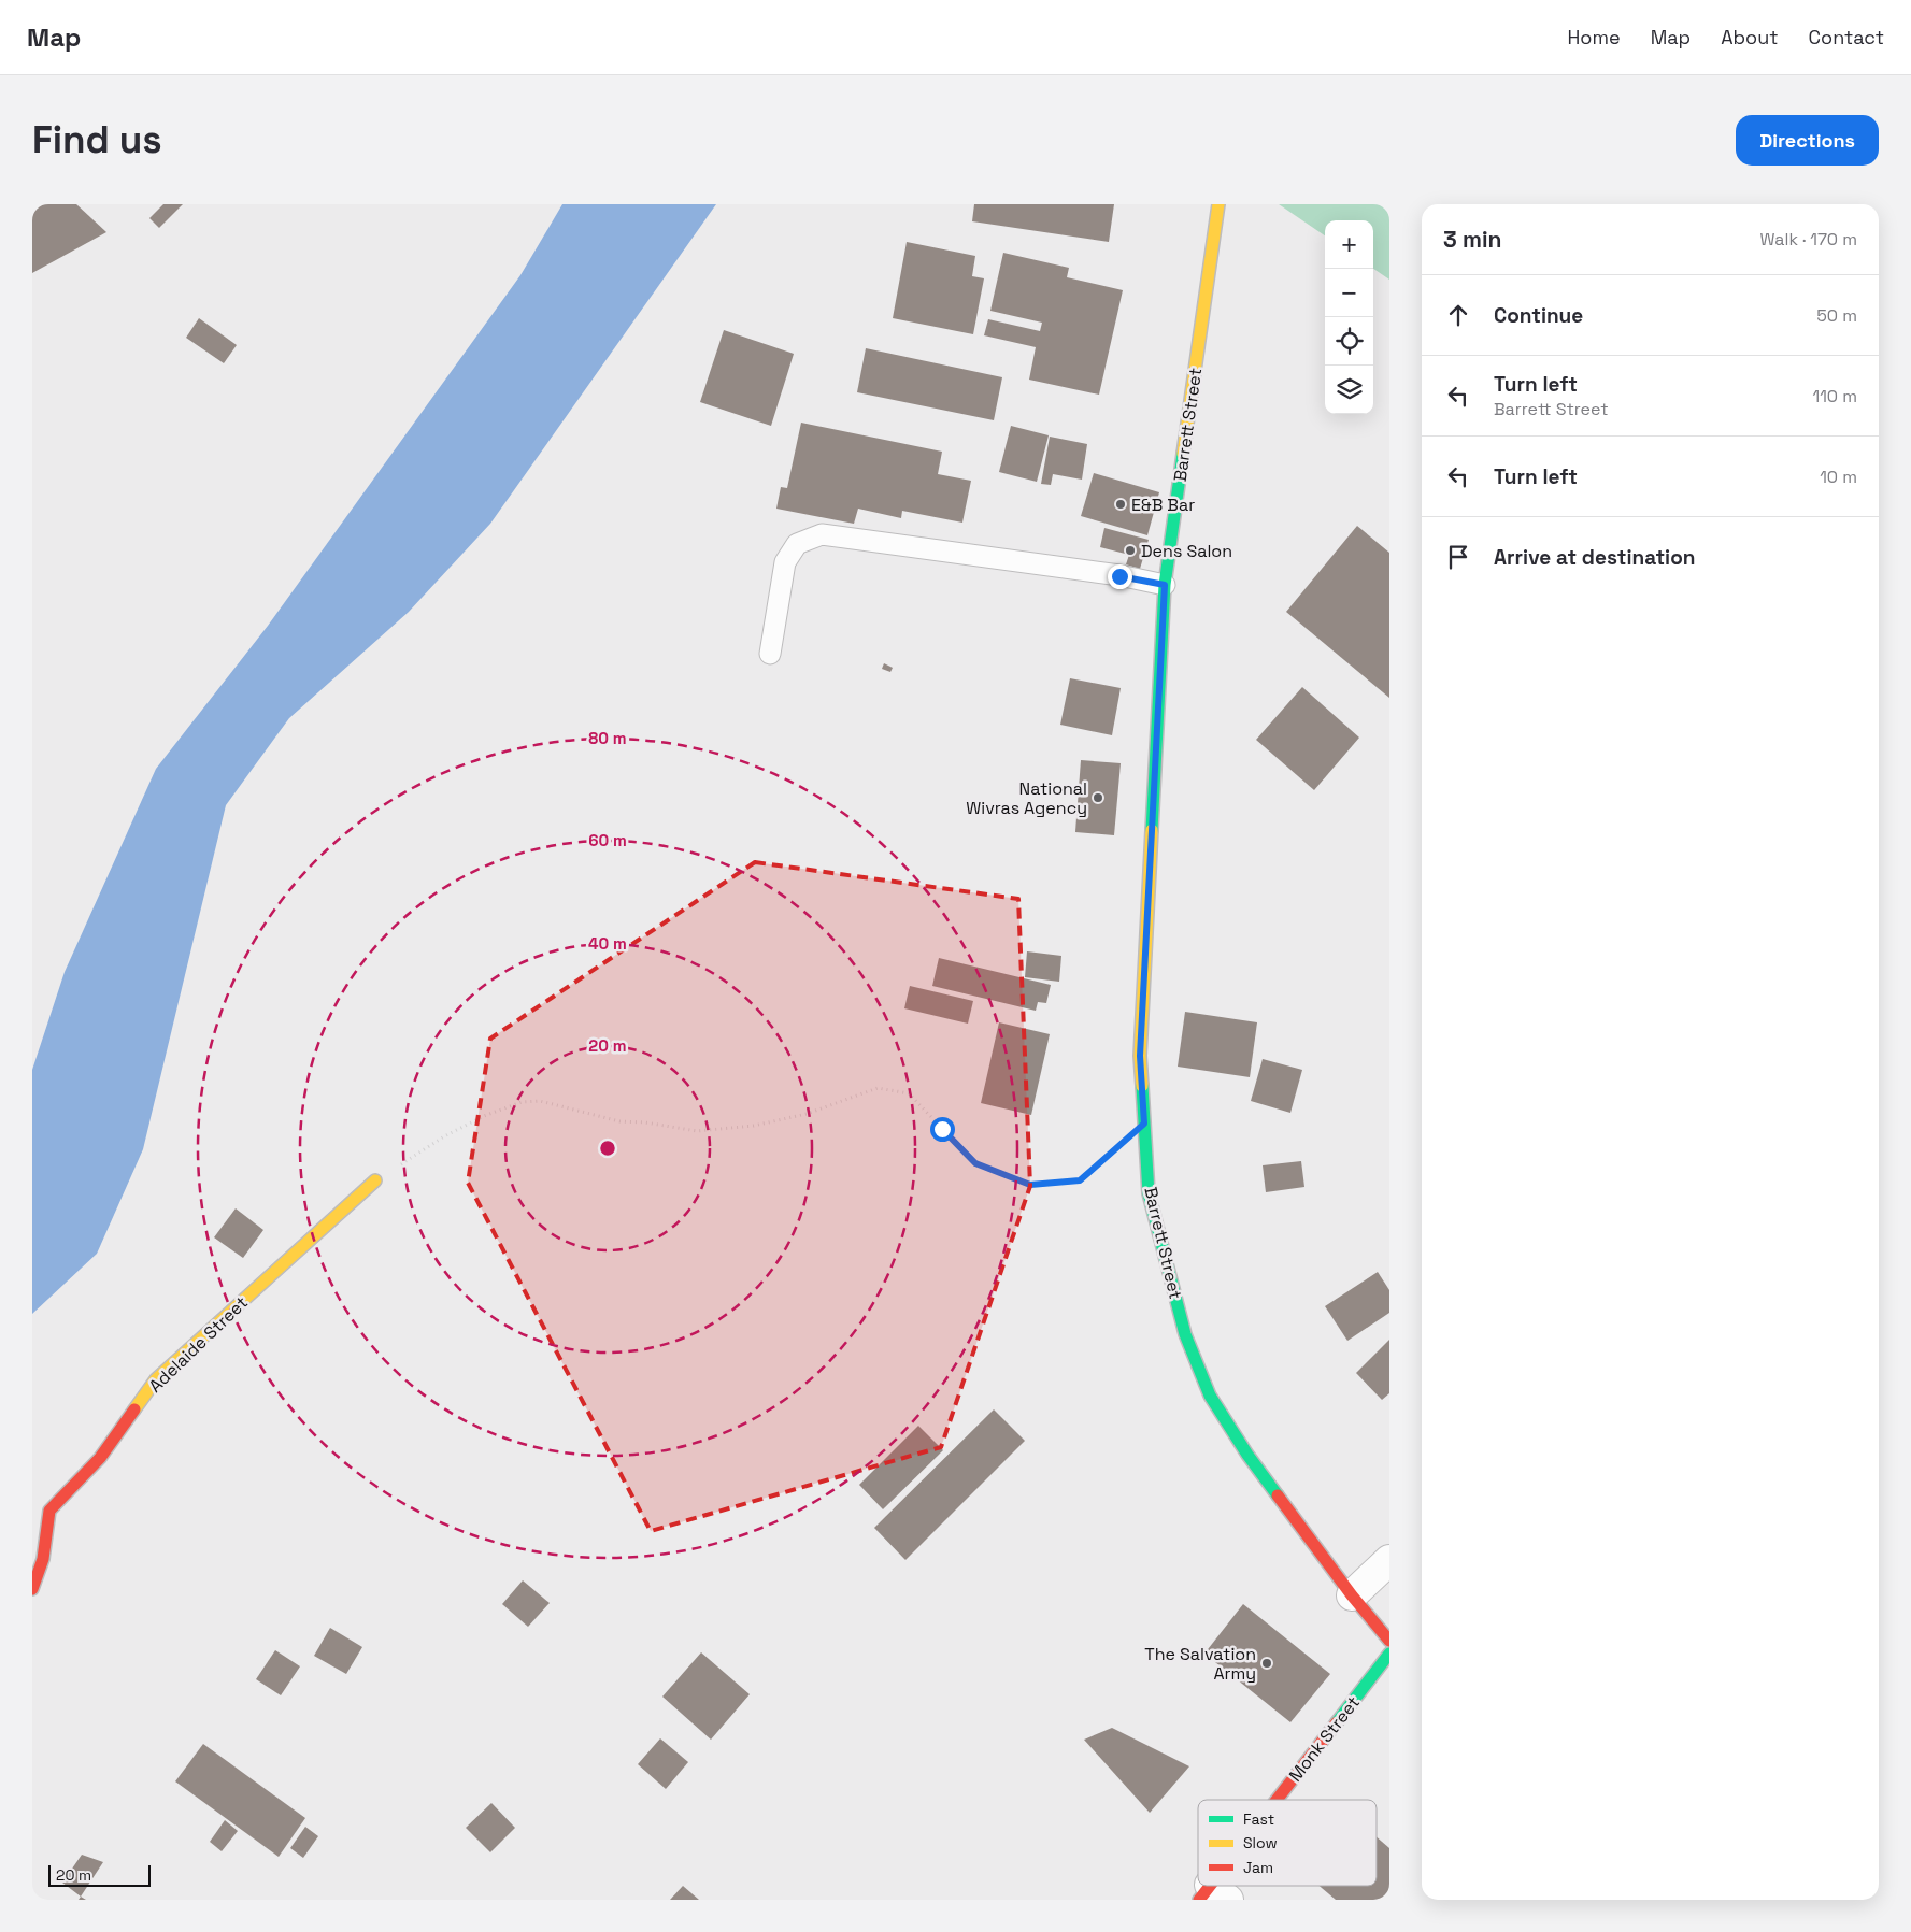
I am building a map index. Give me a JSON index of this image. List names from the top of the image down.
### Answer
{
  "streets": {
    "main road": ["Barrett Street", "Adelaide Street", "Monk Street"]
  },
  "places": [
    "E&B Bar",
    "Dens Salon",
    "National Wivras Agency",
    "The Salvation Army"
  ],
  "legend": ["Fast", "Slow", "Jam"],
  "scale_bar": "20 m",
  "page": {
    "header": "Map",
    "nav": [
      "Home",
      "Map",
      "About",
      "Contact"
    ],
    "buttons": "Directions",
    "title": "Find us",
    "heading": ["3 min", "Walk · 170 m"],
    "map_buttons": ["+", "−"],
    "list": [
      ["Continue", "50 m"],
      ["Turn left", "Barrett Street", "110 m"],
      ["Turn left", "10 m"],
      "Arrive at destination"
    ],
    "scale": "20 m"
  },
  "rings": [
    "80 m",
    "60 m",
    "40 m",
    "20 m"
  ]
}
